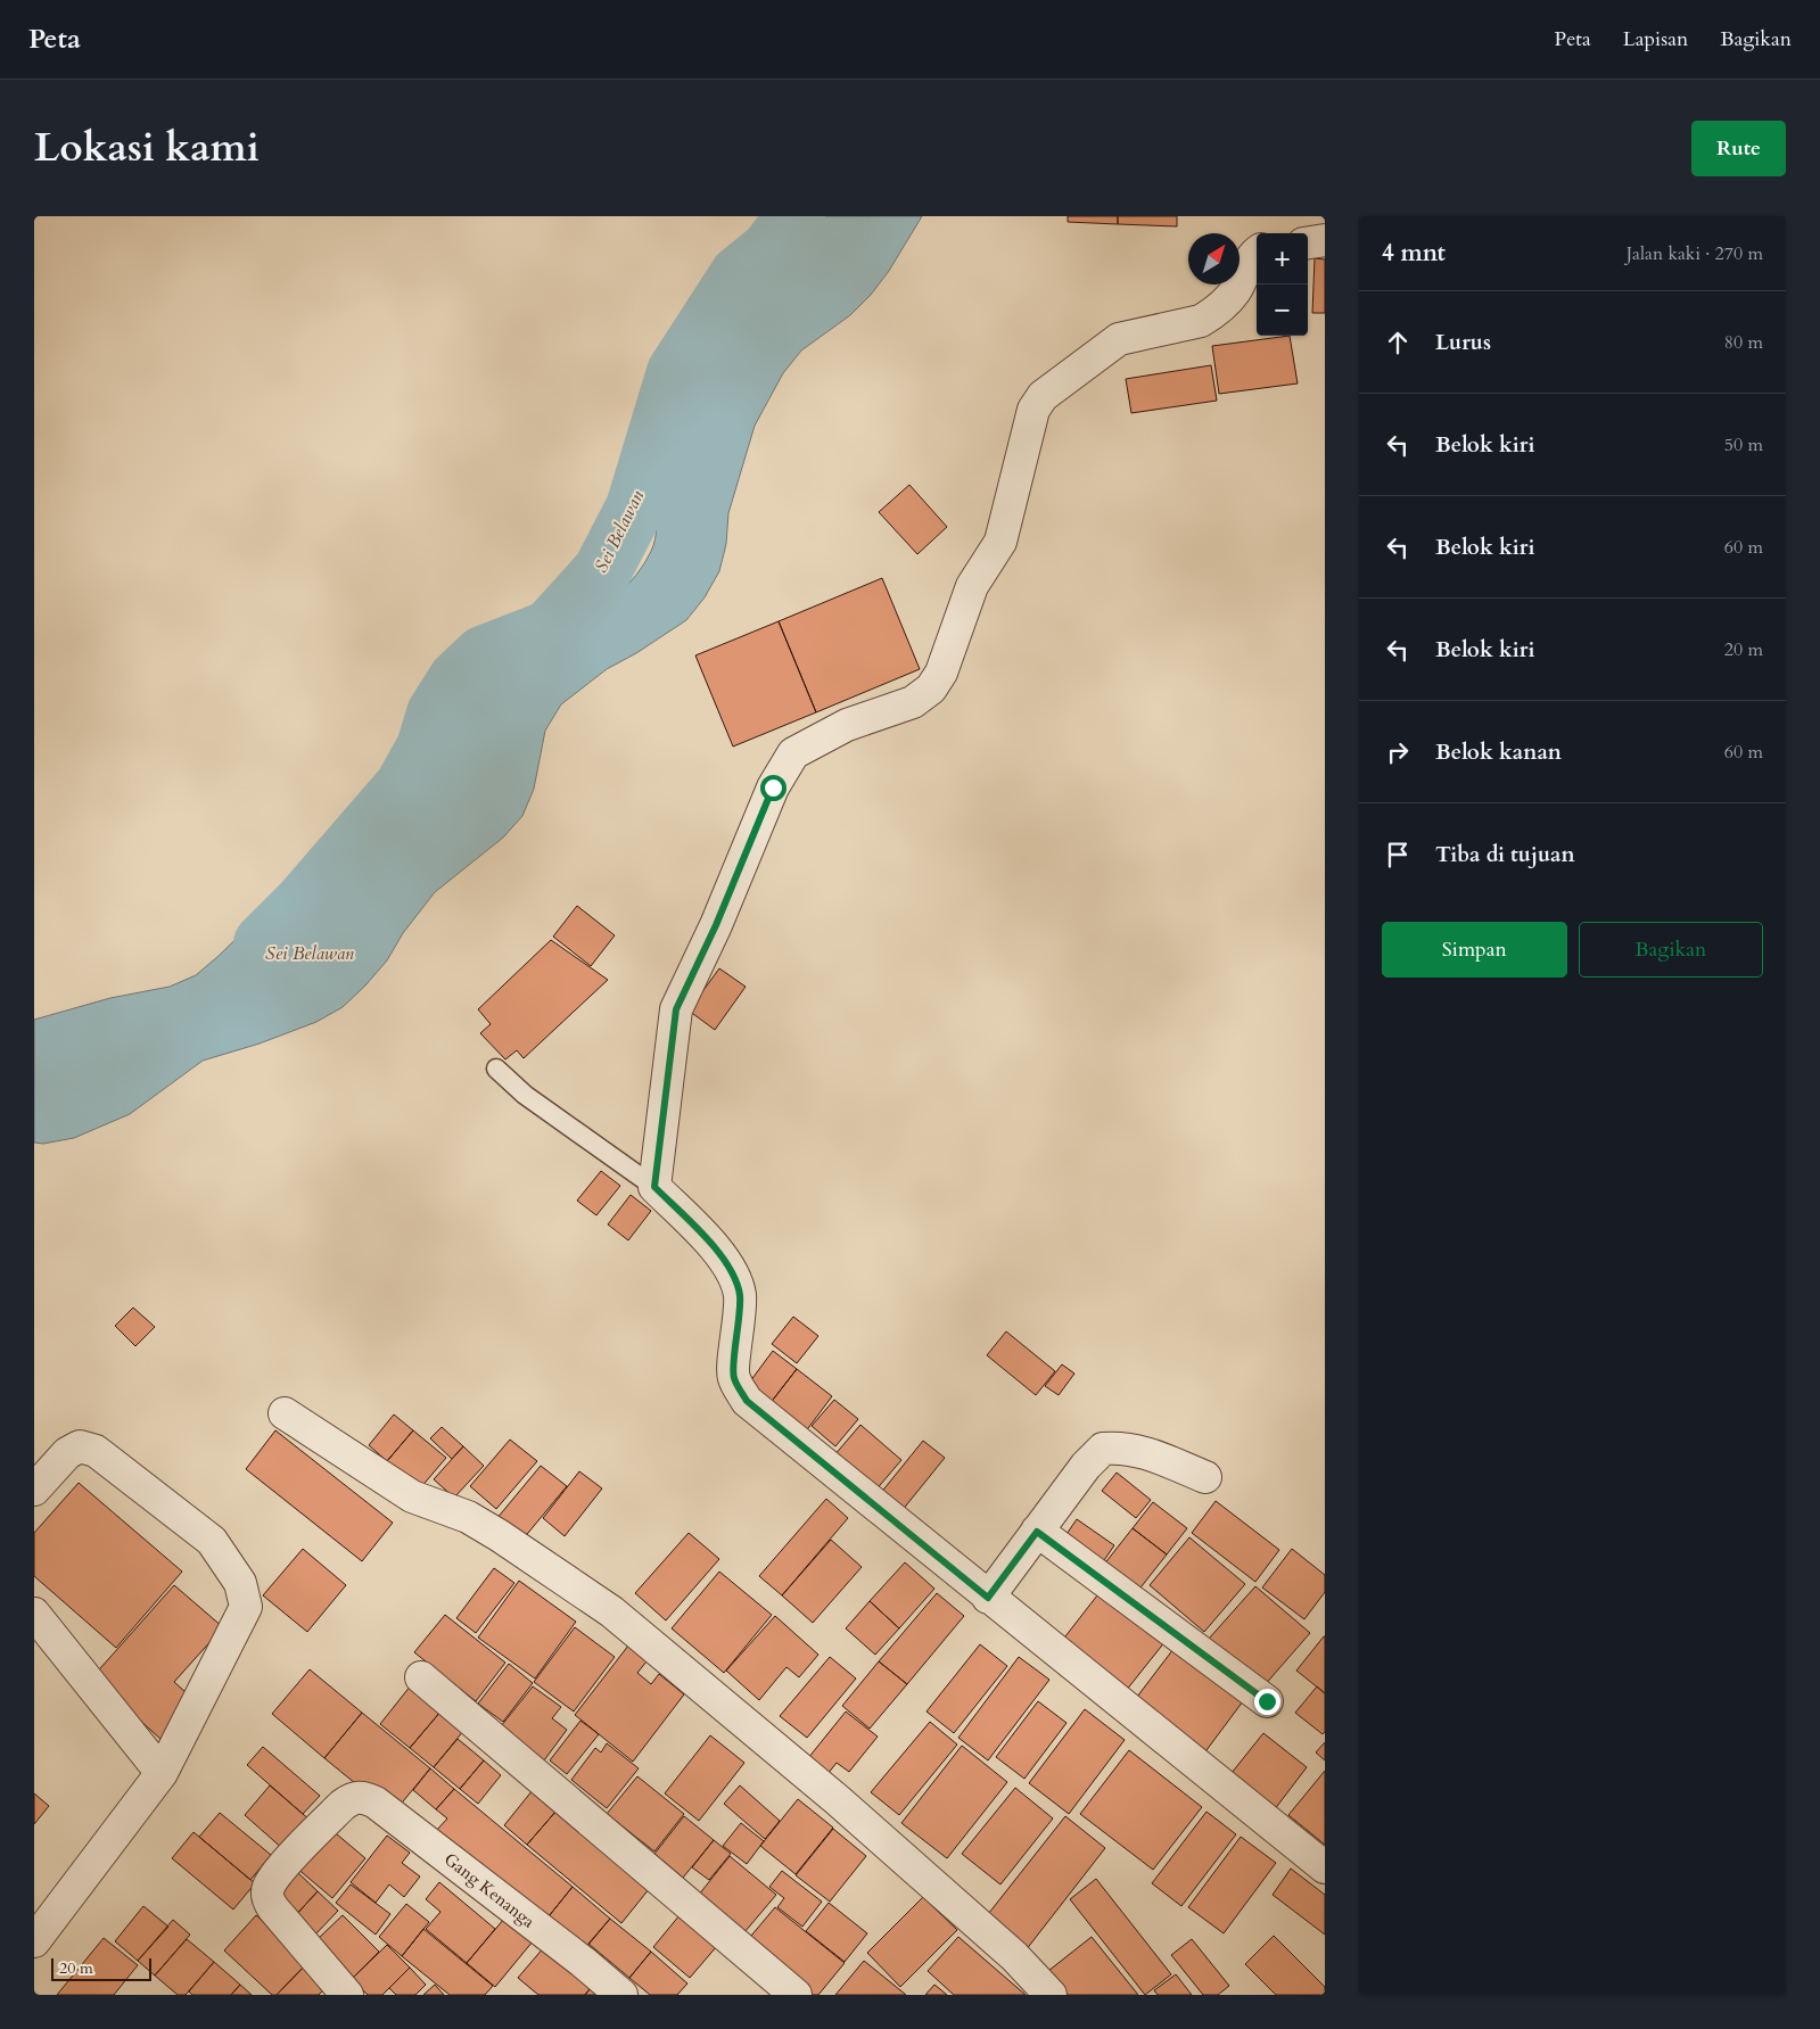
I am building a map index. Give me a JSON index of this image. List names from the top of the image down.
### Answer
{
  "streets": {
    "street": ["Gang Kenanga"]
  },
  "water": ["Sei Belawan"],
  "scale_bar": "20 m",
  "north": "top right",
  "page": {
    "header": "Peta",
    "nav": ["Peta", "Lapisan", "Bagikan"],
    "title": "Lokasi kami",
    "buttons": [
      "Rute",
      ["Simpan", "Bagikan"]
    ],
    "heading": ["4 mnt", "Jalan kaki · 270 m"],
    "map_buttons": ["+", "−"],
    "list": [
      ["Lurus", "80 m"],
      ["Belok kiri", "50 m"],
      ["Belok kiri", "60 m"],
      ["Belok kiri", "20 m"],
      ["Belok kanan", "60 m"],
      "Tiba di tujuan"
    ],
    "scale": "20 m"
  }
}
